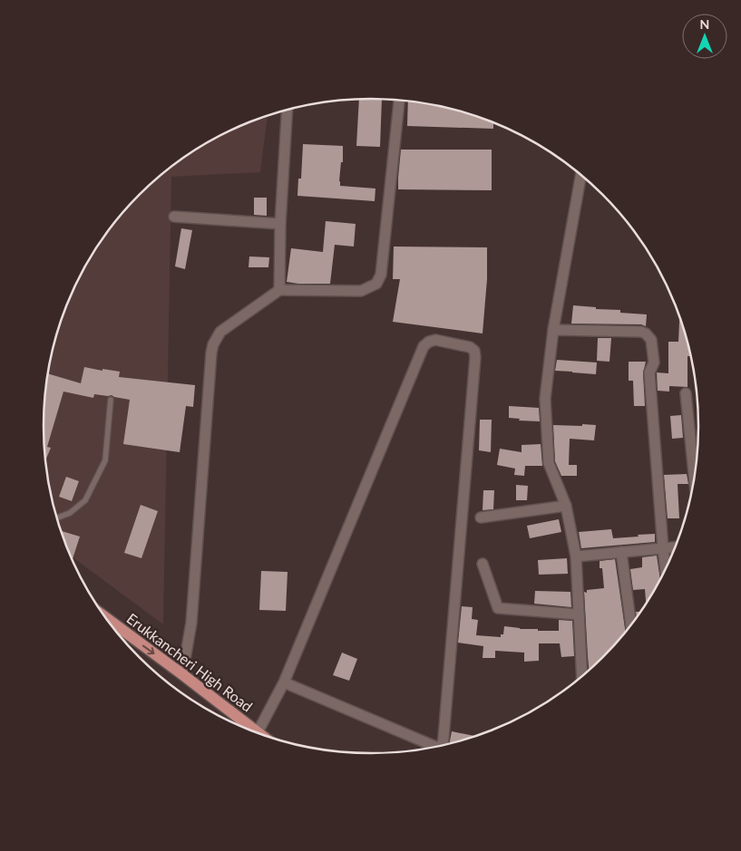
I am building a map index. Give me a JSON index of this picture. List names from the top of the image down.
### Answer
{
  "streets": {
    "main road": ["Erukkancheri High Road"]
  },
  "one_way": ["Erukkancheri High Road"],
  "north": "top"
}
